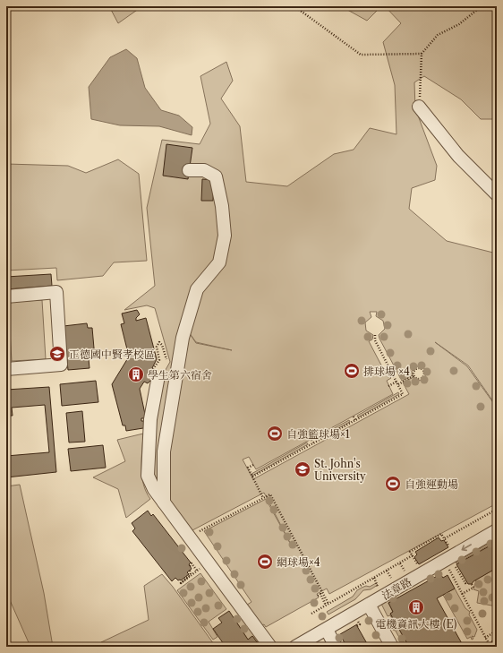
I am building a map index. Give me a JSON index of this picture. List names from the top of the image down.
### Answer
{
  "streets": {
    "street": ["法章路"]
  },
  "places": {
    "school or university": ["正德國中賢孝校區", "St. John's University"],
    "sports": [
      "排球場 ×4",
      "自強籃球場×1",
      "自強運動場",
      "網球場×4"
    ],
    "building": ["學生第六宿舍", "電機資訊大樓 (E)"]
  }
}
